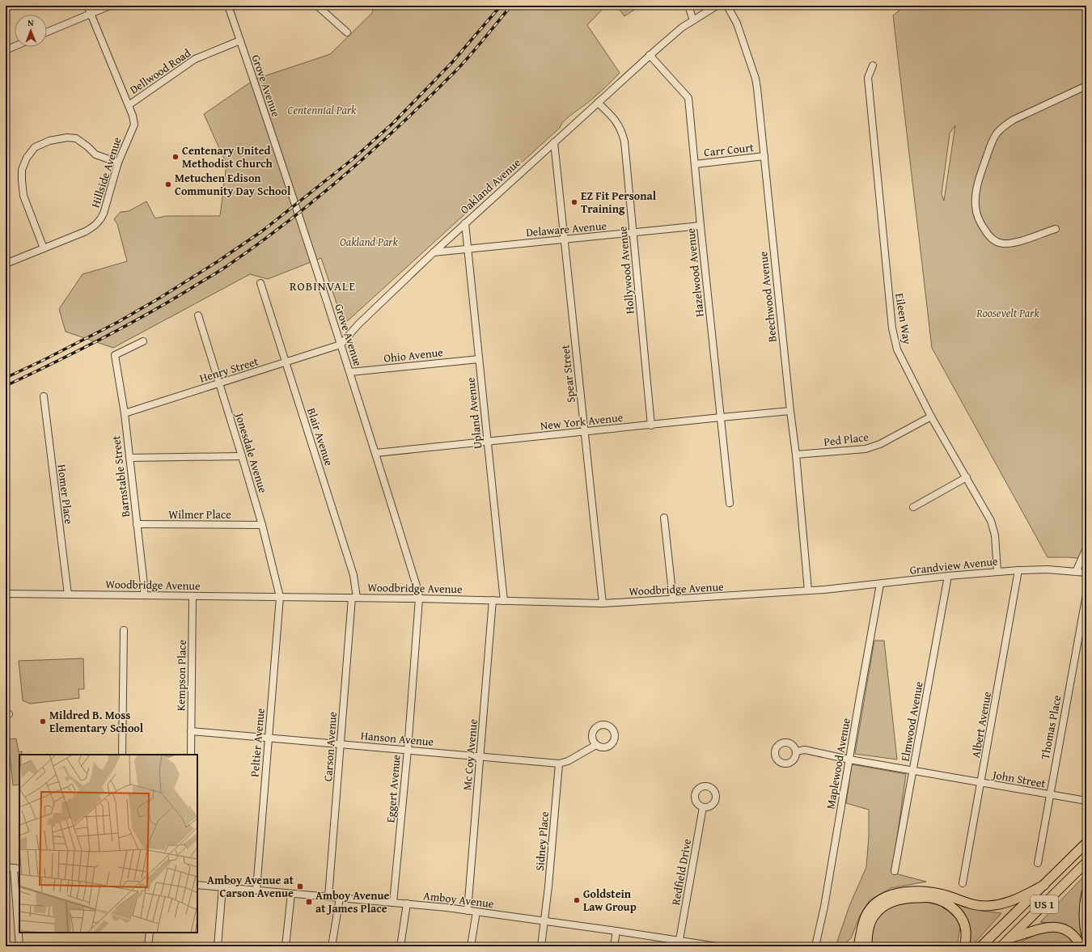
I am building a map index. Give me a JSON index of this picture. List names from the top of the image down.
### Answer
{
  "streets": {
    "highway": ["US 1"],
    "street": [
      "Dellwood Road",
      "Grove Avenue",
      "Carr Court",
      "Hillside Avenue",
      "Oakland Avenue",
      "Delaware Avenue",
      "Hollywood Avenue",
      "Hazelwood Avenue",
      "Beechwood Avenue",
      "Eileen Way",
      "Ohio Avenue",
      "Henry Street",
      "Spear Street",
      "Upland Avenue",
      "New York Avenue",
      "Blair Avenue",
      "Ped Place",
      "Jonesdale Avenue",
      "Barnstable Street",
      "Homer Place",
      "Wilmer Place",
      "Grandview Avenue",
      "Woodbridge Avenue",
      "Kempson Place",
      "Elmwood Avenue",
      "Albert Avenue",
      "Thomas Place",
      "Hanson Avenue",
      "Peltier Avenue",
      "Carson Avenue",
      "Mc Coy Avenue",
      "Maplewood Avenue",
      "John Street",
      "Eggert Avenue",
      "Sidney Place",
      "Redfield Drive",
      "Amboy Avenue"
    ]
  },
  "crossings": [
    ["Dellwood Road", "Grove Avenue"],
    ["Dellwood Road", "Hillside Avenue"],
    ["Grove Avenue", "Oakland Avenue"],
    ["Grove Avenue", "Ohio Avenue"],
    ["Grove Avenue", "Henry Street"],
    ["Grove Avenue", "New York Avenue"],
    ["Grove Avenue", "Woodbridge Avenue"],
    ["Grove Avenue", "Eggert Avenue"],
    ["Carr Court", "Hazelwood Avenue"],
    ["Carr Court", "Beechwood Avenue"],
    ["Oakland Avenue", "Delaware Avenue"],
    ["Oakland Avenue", "Hollywood Avenue"],
    ["Oakland Avenue", "Hazelwood Avenue"],
    ["Oakland Avenue", "Henry Street"],
    ["Oakland Avenue", "Spear Street"],
    ["Oakland Avenue", "Upland Avenue"],
    ["Delaware Avenue", "Hollywood Avenue"],
    ["Delaware Avenue", "Hazelwood Avenue"],
    ["Delaware Avenue", "Spear Street"],
    ["Delaware Avenue", "Upland Avenue"],
    ["Hollywood Avenue", "New York Avenue"],
    ["Hazelwood Avenue", "New York Avenue"],
    ["Beechwood Avenue", "New York Avenue"],
    ["Beechwood Avenue", "Ped Place"],
    ["Beechwood Avenue", "Woodbridge Avenue"],
    ["Eileen Way", "Ped Place"],
    ["Eileen Way", "Grandview Avenue"],
    ["Ohio Avenue", "Upland Avenue"],
    ["Henry Street", "Blair Avenue"],
    ["Henry Street", "Jonesdale Avenue"],
    ["Henry Street", "Barnstable Street"],
    ["Spear Street", "New York Avenue"],
    ["Spear Street", "Woodbridge Avenue"],
    ["Upland Avenue", "New York Avenue"],
    ["Upland Avenue", "Woodbridge Avenue"],
    ["Blair Avenue", "Woodbridge Avenue"],
    ["Blair Avenue", "Carson Avenue"],
    ["Jonesdale Avenue", "Wilmer Place"],
    ["Jonesdale Avenue", "Woodbridge Avenue"],
    ["Jonesdale Avenue", "Peltier Avenue"],
    ["Barnstable Street", "Wilmer Place"],
    ["Barnstable Street", "Woodbridge Avenue"],
    ["Homer Place", "Woodbridge Avenue"],
    ["Grandview Avenue", "Woodbridge Avenue"],
    ["Grandview Avenue", "Elmwood Avenue"],
    ["Grandview Avenue", "Albert Avenue"],
    ["Grandview Avenue", "Maplewood Avenue"],
    ["Woodbridge Avenue", "Kempson Place"],
    ["Woodbridge Avenue", "Peltier Avenue"],
    ["Woodbridge Avenue", "Carson Avenue"],
    ["Woodbridge Avenue", "Mc Coy Avenue"],
    ["Woodbridge Avenue", "Eggert Avenue"],
    ["Kempson Place", "Hanson Avenue"],
    ["Elmwood Avenue", "John Street"],
    ["Albert Avenue", "John Street"],
    ["Thomas Place", "John Street"],
    ["Hanson Avenue", "Peltier Avenue"],
    ["Hanson Avenue", "Carson Avenue"],
    ["Hanson Avenue", "Mc Coy Avenue"],
    ["Hanson Avenue", "Eggert Avenue"],
    ["Hanson Avenue", "Sidney Place"],
    ["Peltier Avenue", "Amboy Avenue"],
    ["Carson Avenue", "Amboy Avenue"],
    ["Mc Coy Avenue", "Amboy Avenue"],
    ["Maplewood Avenue", "John Street"],
    ["Eggert Avenue", "Amboy Avenue"],
    ["Sidney Place", "Amboy Avenue"],
    ["Redfield Drive", "Amboy Avenue"]
  ],
  "districts": ["ROBINVALE"],
  "parks": ["Centennial Park", "Oakland Park", "Roosevelt Park"],
  "places": {
    "other": [
      "Centenary United Methodist Church",
      "Metuchen Edison Community Day School",
      "EZ Fit Personal Training",
      "Mildred B. Moss Elementary School",
      "Goldstein Law Group"
    ],
    "transit": ["Amboy Avenue at Carson Avenue", "Amboy Avenue at James Place"]
  },
  "north": "top"
}
